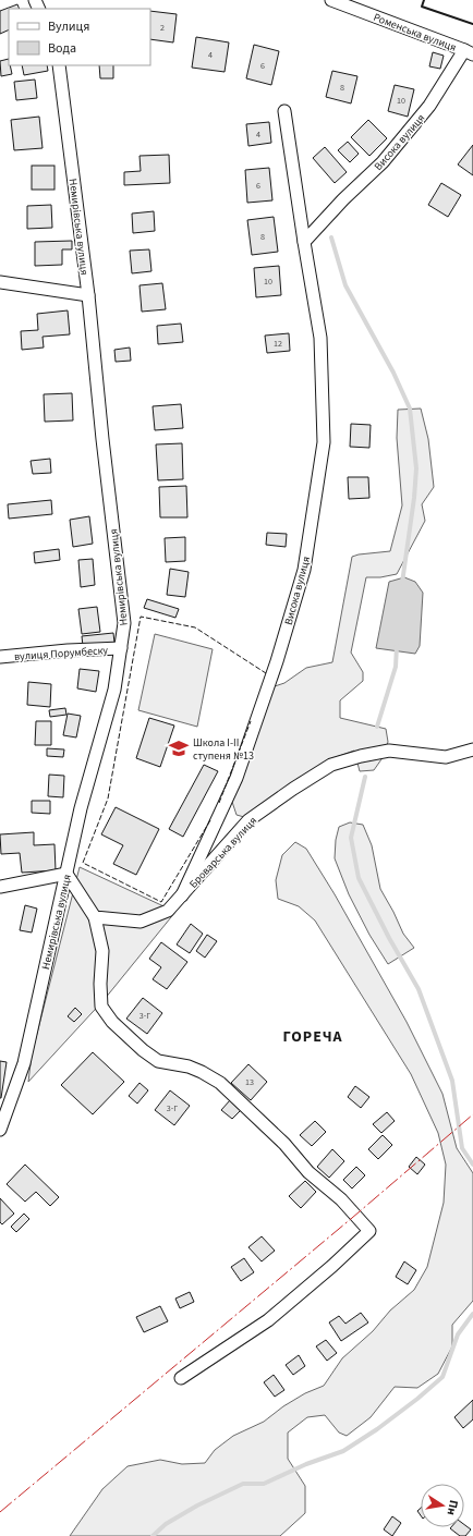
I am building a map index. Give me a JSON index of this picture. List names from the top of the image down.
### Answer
{
  "streets": {
    "street": [
      "Роменська вулиця",
      "Висока вулиця",
      "Немирівська вулиця",
      "вулиця Порумбеску",
      "Броварська вулиця"
    ]
  },
  "crossings": [
    ["Роменська вулиця", "Висока вулиця"],
    ["Висока вулиця", "Броварська вулиця"],
    ["Немирівська вулиця", "вулиця Порумбеску"]
  ],
  "districts": ["ГОРЕЧА"],
  "places": {
    "school or university": ["Школа I-II ступеня №13"]
  },
  "house_numbers": [
    "2",
    "4",
    "6",
    "8",
    "10",
    "4",
    "6",
    "8",
    "10",
    "12",
    "3-Г",
    "13",
    "3-Г"
  ],
  "legend": ["Вулиця", "Вода"],
  "north": "right"
}
